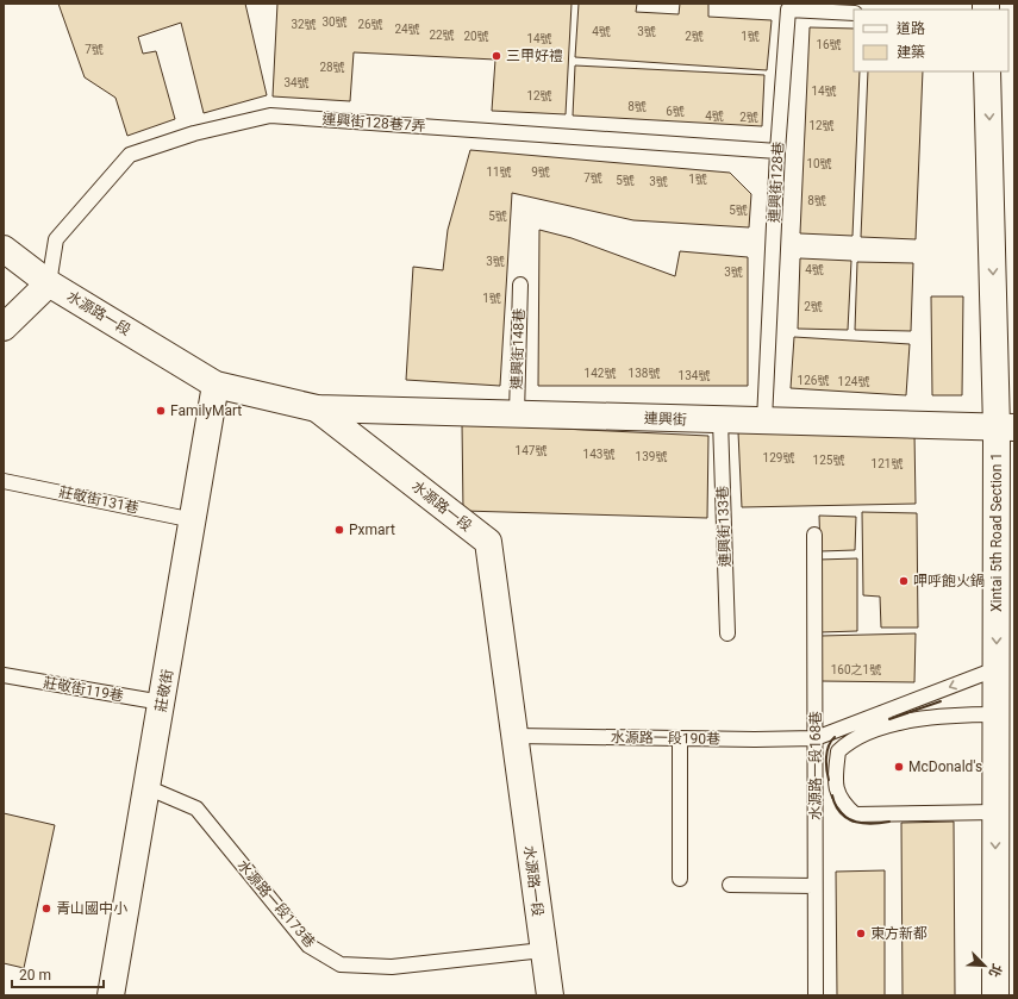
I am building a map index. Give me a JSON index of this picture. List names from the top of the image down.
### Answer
{
  "streets": {
    "street": [
      "水源路一段",
      "連興街",
      "Xintai 5th Road Section 1",
      "莊敬街"
    ],
    "lane": [
      "連興街128巷7弄",
      "連興街128巷",
      "連興街148巷",
      "莊敬街131巷",
      "連興街133巷",
      "莊敬街119巷",
      "水源路一段190巷",
      "水源路一段168巷",
      "水源路一段173巷"
    ]
  },
  "crossings": [
    ["連興街128巷7弄", "連興街128巷"],
    ["連興街128巷7弄", "水源路一段"],
    ["連興街128巷", "連興街"],
    ["水源路一段", "連興街"],
    ["水源路一段", "莊敬街"],
    ["水源路一段", "水源路一段190巷"],
    ["水源路一段", "水源路一段173巷"],
    ["連興街148巷", "連興街"],
    ["連興街", "連興街133巷"],
    ["連興街", "Xintai 5th Road Section 1"],
    ["莊敬街131巷", "莊敬街"],
    ["Xintai 5th Road Section 1", "水源路一段190巷"],
    ["莊敬街119巷", "莊敬街"],
    ["莊敬街", "水源路一段173巷"],
    ["水源路一段190巷", "水源路一段168巷"]
  ],
  "one_way": ["Xintai 5th Road Section 1", "水源路一段190巷"],
  "places": [
    "三甲好禮",
    "FamilyMart",
    "Pxmart",
    "呷呼飽火鍋",
    "McDonald's",
    "青山國中小",
    "東方新都"
  ],
  "house_numbers": [
    "30號",
    "32號",
    "26號",
    "24號",
    "4號",
    "3號",
    "22號",
    "20號",
    "2號",
    "1號",
    "14號",
    "16號",
    "7號",
    "28號",
    "34號",
    "14號",
    "12號",
    "8號",
    "6號",
    "4號",
    "2號",
    "12號",
    "10號",
    "11號",
    "9號",
    "7號",
    "1號",
    "5號",
    "3號",
    "8號",
    "5號",
    "5號",
    "3號",
    "4號",
    "3號",
    "1號",
    "2號",
    "142號",
    "138號",
    "134號",
    "126號",
    "124號",
    "147號",
    "143號",
    "139號",
    "129號",
    "125號",
    "121號",
    "160之1號"
  ],
  "legend": ["道路", "建築"],
  "scale_bar": "20 m",
  "north": "bottom right"
}
